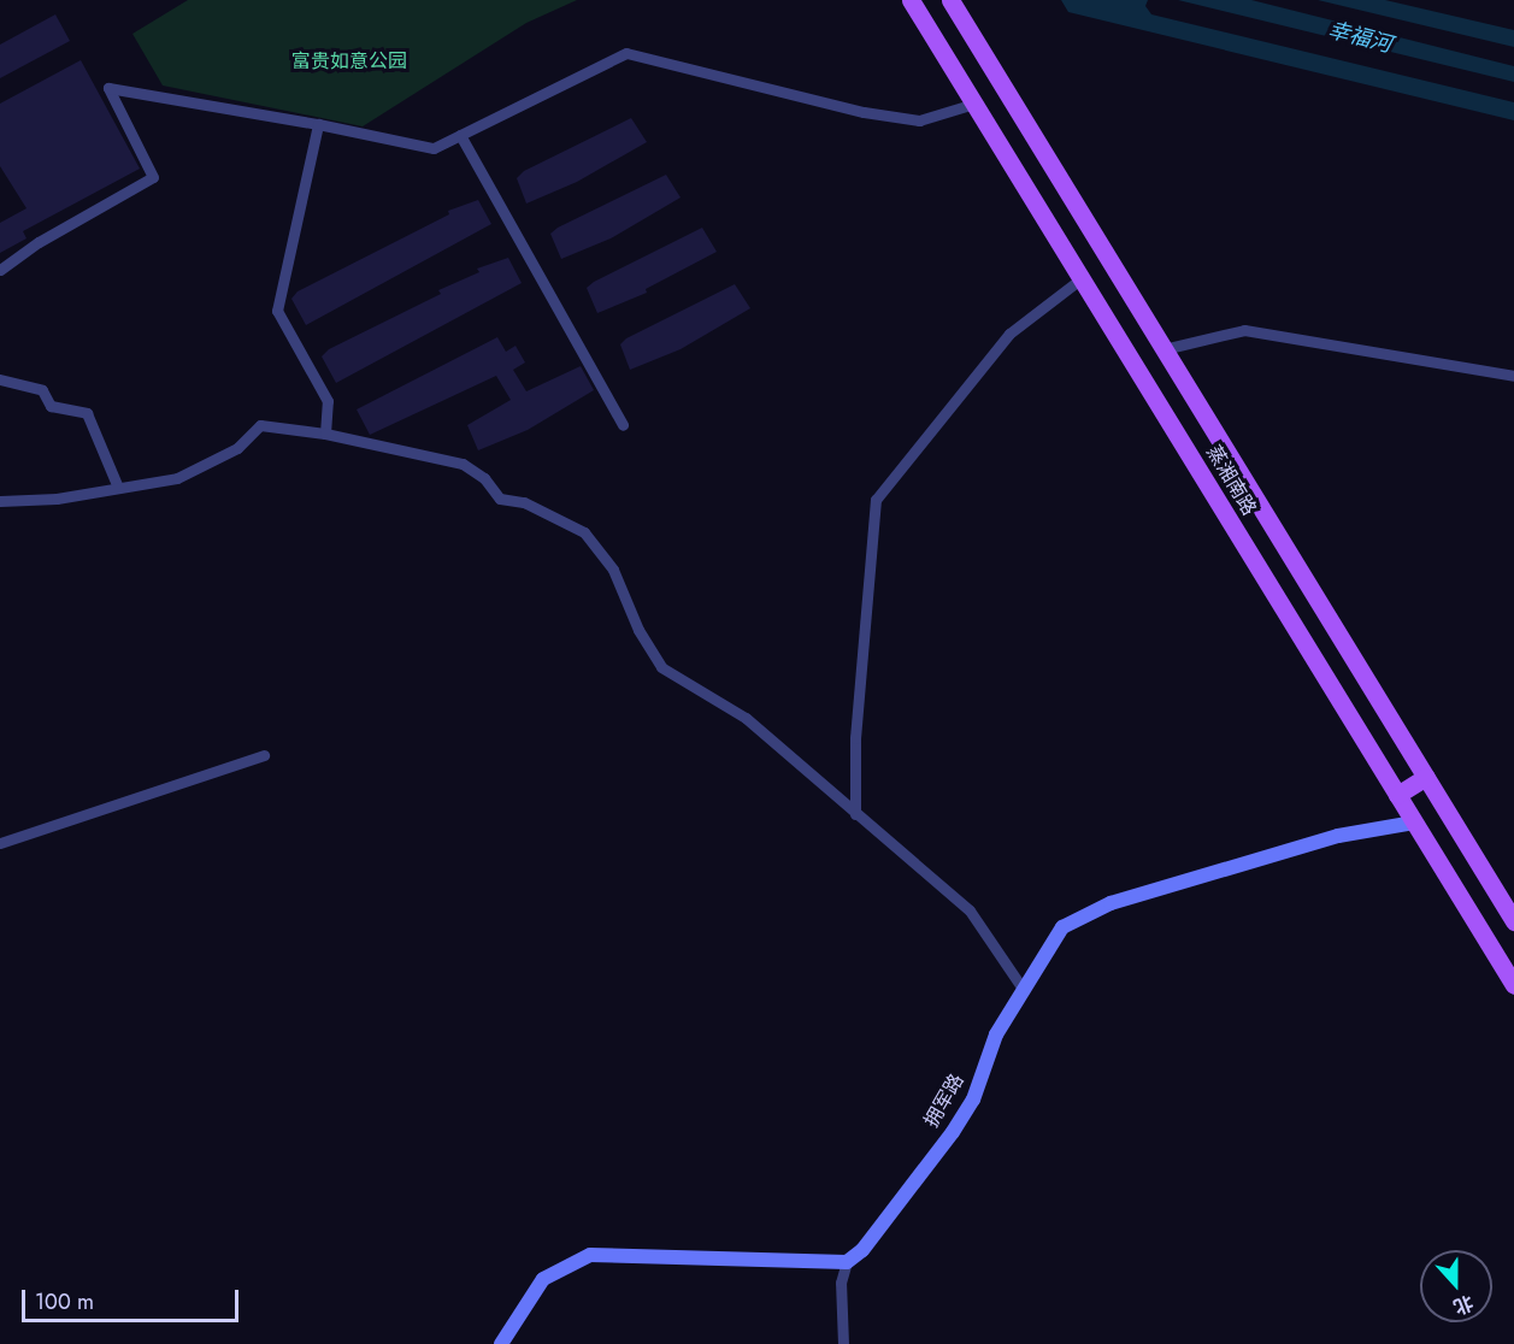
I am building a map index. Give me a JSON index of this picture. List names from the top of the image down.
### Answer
{
  "streets": {
    "main road": ["蒸湘南路"],
    "street": ["拥军路"]
  },
  "crossings": [
    ["蒸湘南路", "拥军路"]
  ],
  "water": ["幸福河"],
  "parks": ["富贵如意公园"],
  "scale_bar": "100 m",
  "north": "bottom"
}
